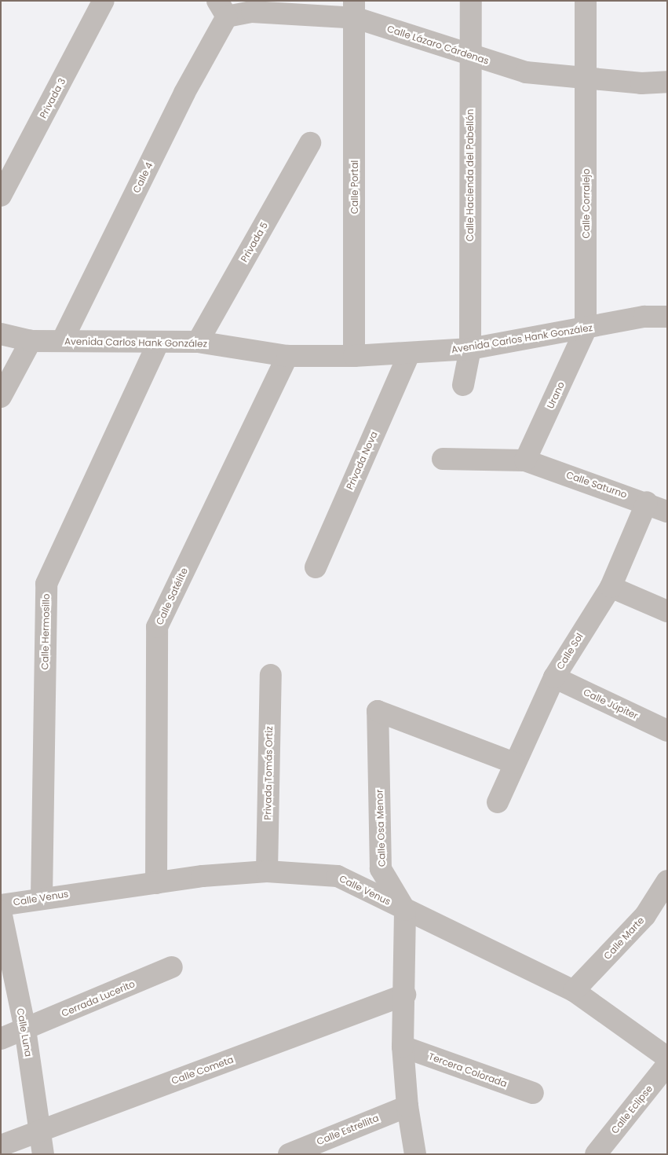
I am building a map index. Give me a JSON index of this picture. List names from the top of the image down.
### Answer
{
  "streets": {
    "street": [
      "Calle Lázaro Cárdenas",
      "Privada 3",
      "Calle Hacienda del Pabellón",
      "Calle 4",
      "Calle Portal",
      "Calle Corralejo",
      "Privada 5",
      "Avenida Carlos Hank González",
      "Urano",
      "Privada Nova",
      "Calle Saturno",
      "Calle Satélite",
      "Calle Hermosillo",
      "Calle Sol",
      "Calle Júpiter",
      "Privada Tomás Ortiz",
      "Calle Osa Menor",
      "Calle Venus",
      "Calle Marte",
      "Cerrada Lucerito",
      "Calle Luna",
      "Calle Cometa",
      "Tercera Colorada",
      "Calle Eclipse",
      "Calle Estrellita"
    ]
  },
  "crossings": [
    ["Calle Lázaro Cárdenas", "Calle Hacienda del Pabellón"],
    ["Calle Lázaro Cárdenas", "Calle 4"],
    ["Calle Lázaro Cárdenas", "Calle Portal"],
    ["Calle Lázaro Cárdenas", "Calle Corralejo"],
    ["Calle Hacienda del Pabellón", "Avenida Carlos Hank González"],
    ["Calle 4", "Avenida Carlos Hank González"],
    ["Calle Portal", "Avenida Carlos Hank González"],
    ["Calle Corralejo", "Avenida Carlos Hank González"],
    ["Calle Corralejo", "Urano"],
    ["Privada 5", "Avenida Carlos Hank González"],
    ["Avenida Carlos Hank González", "Urano"],
    ["Avenida Carlos Hank González", "Privada Nova"],
    ["Avenida Carlos Hank González", "Calle Satélite"],
    ["Avenida Carlos Hank González", "Calle Hermosillo"],
    ["Urano", "Calle Saturno"],
    ["Calle Saturno", "Calle Sol"],
    ["Calle Satélite", "Calle Venus"],
    ["Calle Hermosillo", "Calle Venus"],
    ["Calle Sol", "Calle Júpiter"],
    ["Calle Sol", "Calle Osa Menor"],
    ["Privada Tomás Ortiz", "Calle Venus"],
    ["Calle Osa Menor", "Calle Venus"],
    ["Calle Venus", "Calle Marte"],
    ["Cerrada Lucerito", "Calle Luna"],
    ["Calle Luna", "Calle Cometa"]
  ]
}
